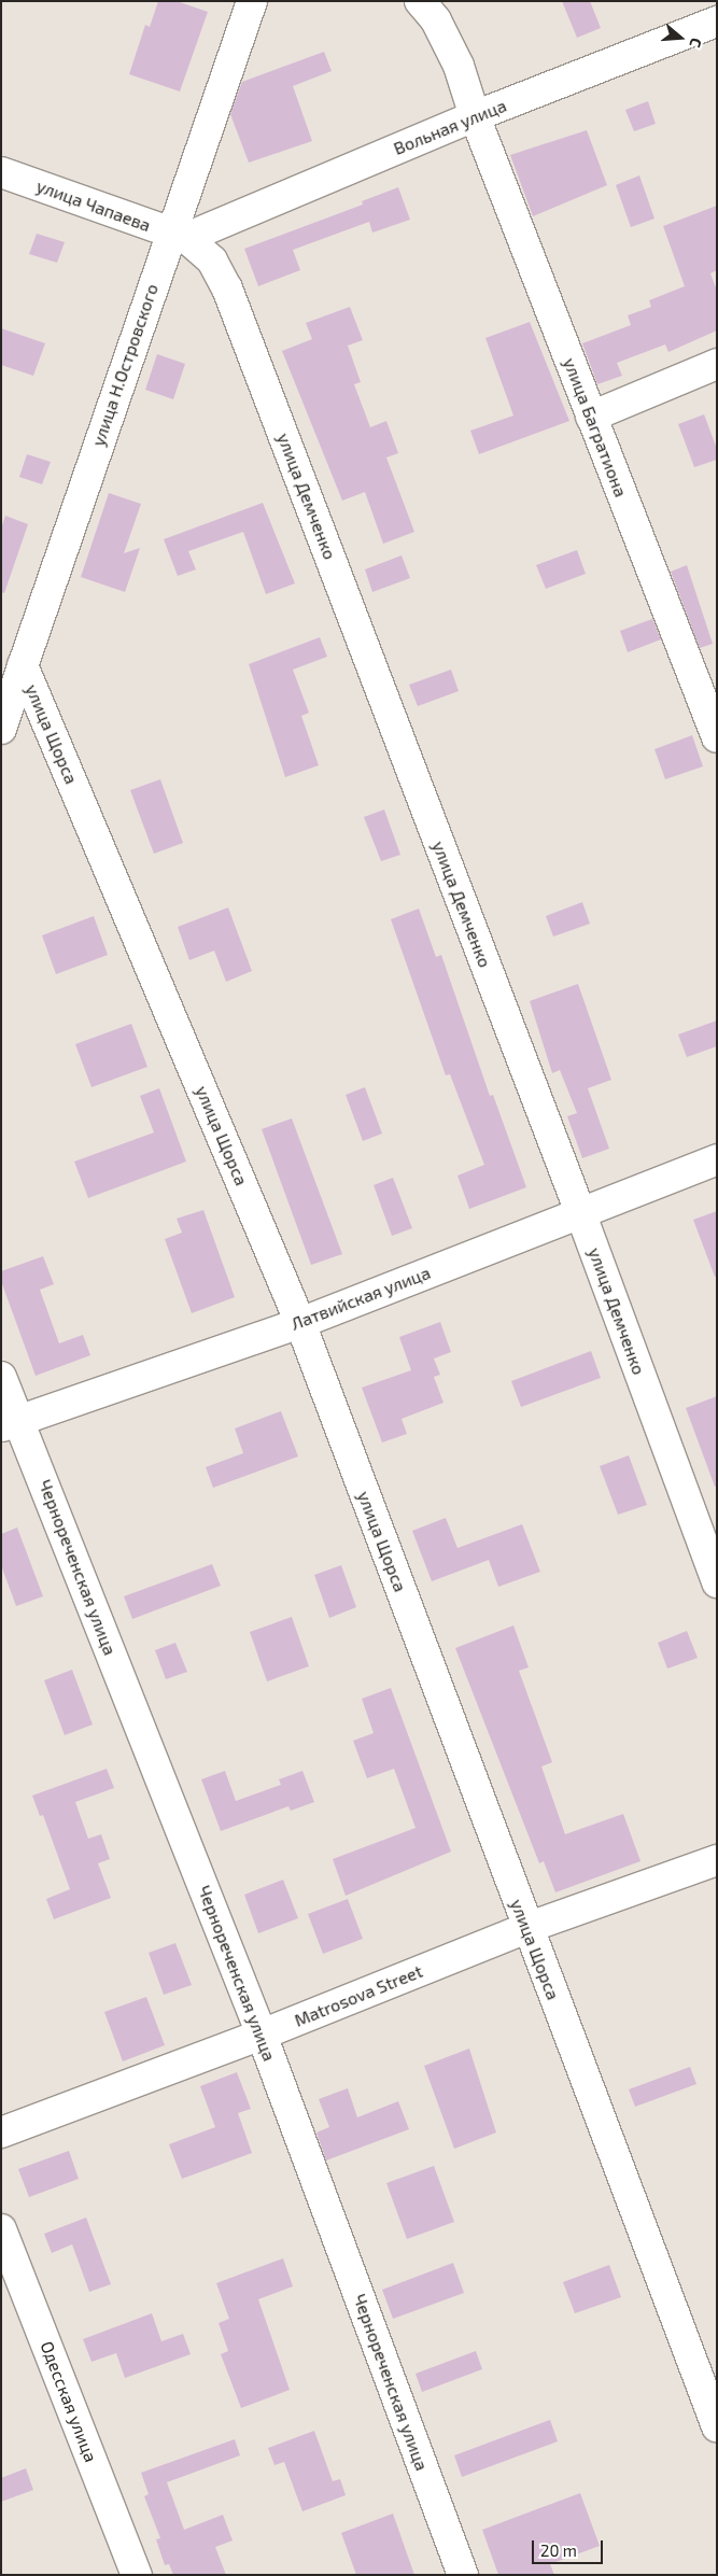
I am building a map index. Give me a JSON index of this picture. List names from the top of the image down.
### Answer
{
  "streets": {
    "street": [
      "Вольная улица",
      "улица Чапаева",
      "улица Н.Островского",
      "улица Багратиона",
      "улица Демченко",
      "улица Щорса",
      "Латвийская улица",
      "Чернореченская улица",
      "Matrosova Street",
      "Одесская улица"
    ]
  },
  "crossings": [
    ["Вольная улица", "улица Чапаева"],
    ["Вольная улица", "улица Н.Островского"],
    ["Вольная улица", "улица Багратиона"],
    ["Вольная улица", "улица Демченко"],
    ["улица Чапаева", "улица Н.Островского"],
    ["улица Чапаева", "улица Демченко"],
    ["улица Н.Островского", "улица Демченко"],
    ["улица Н.Островского", "улица Щорса"],
    ["улица Демченко", "Латвийская улица"],
    ["улица Щорса", "Латвийская улица"],
    ["улица Щорса", "Matrosova Street"],
    ["Латвийская улица", "Чернореченская улица"],
    ["Чернореченская улица", "Matrosova Street"]
  ],
  "scale_bar": "20 m",
  "north": "right"
}
